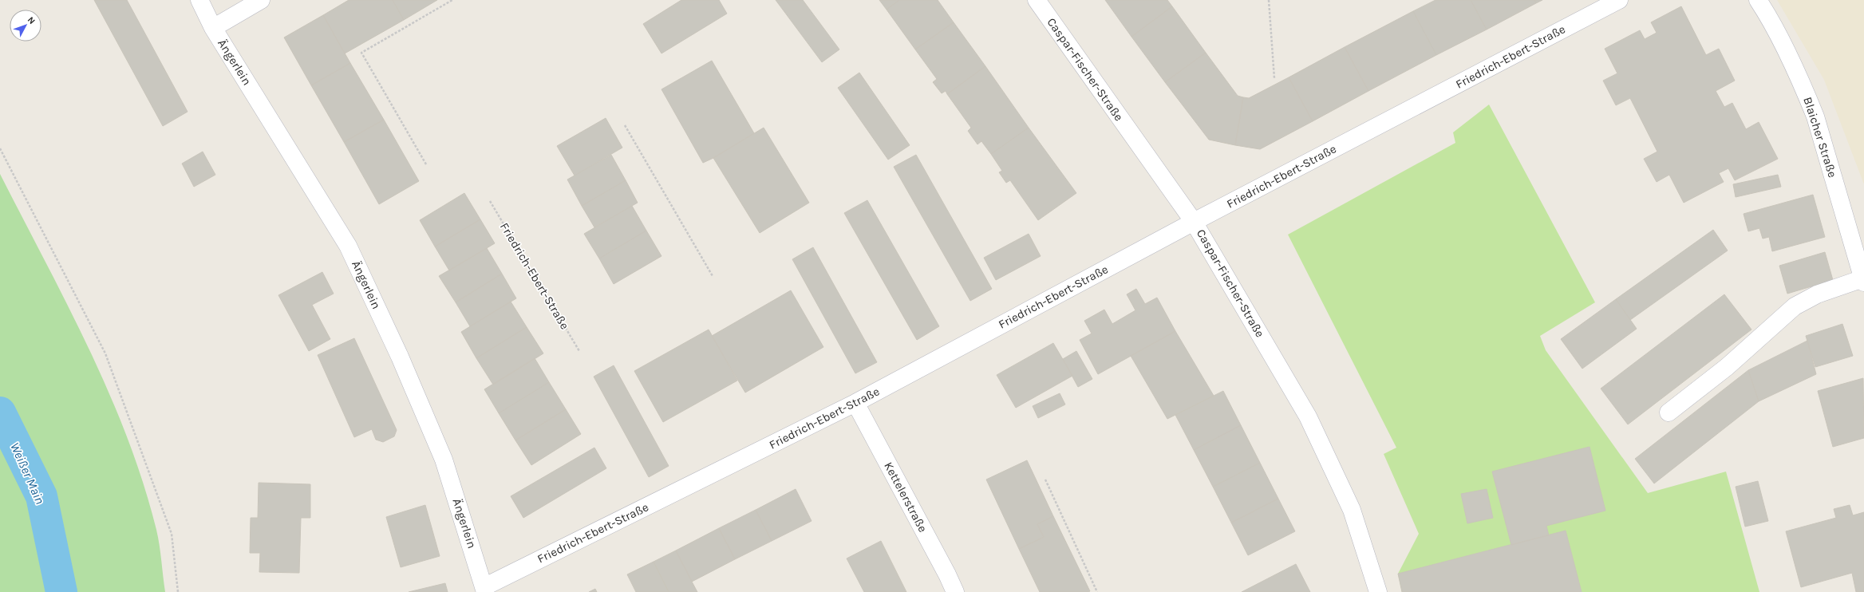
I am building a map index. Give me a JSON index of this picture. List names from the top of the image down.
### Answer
{
  "streets": {
    "street": [
      "Friedrich-Ebert-Straße",
      "Ängerlein",
      "Caspar-Fischer-Straße",
      "Blaicher Straße",
      "Kettelerstraße"
    ]
  },
  "crossings": [
    ["Friedrich-Ebert-Straße", "Ängerlein"],
    ["Friedrich-Ebert-Straße", "Caspar-Fischer-Straße"],
    ["Friedrich-Ebert-Straße", "Kettelerstraße"]
  ],
  "water": ["Weißer Main"],
  "north": "top right"
}
